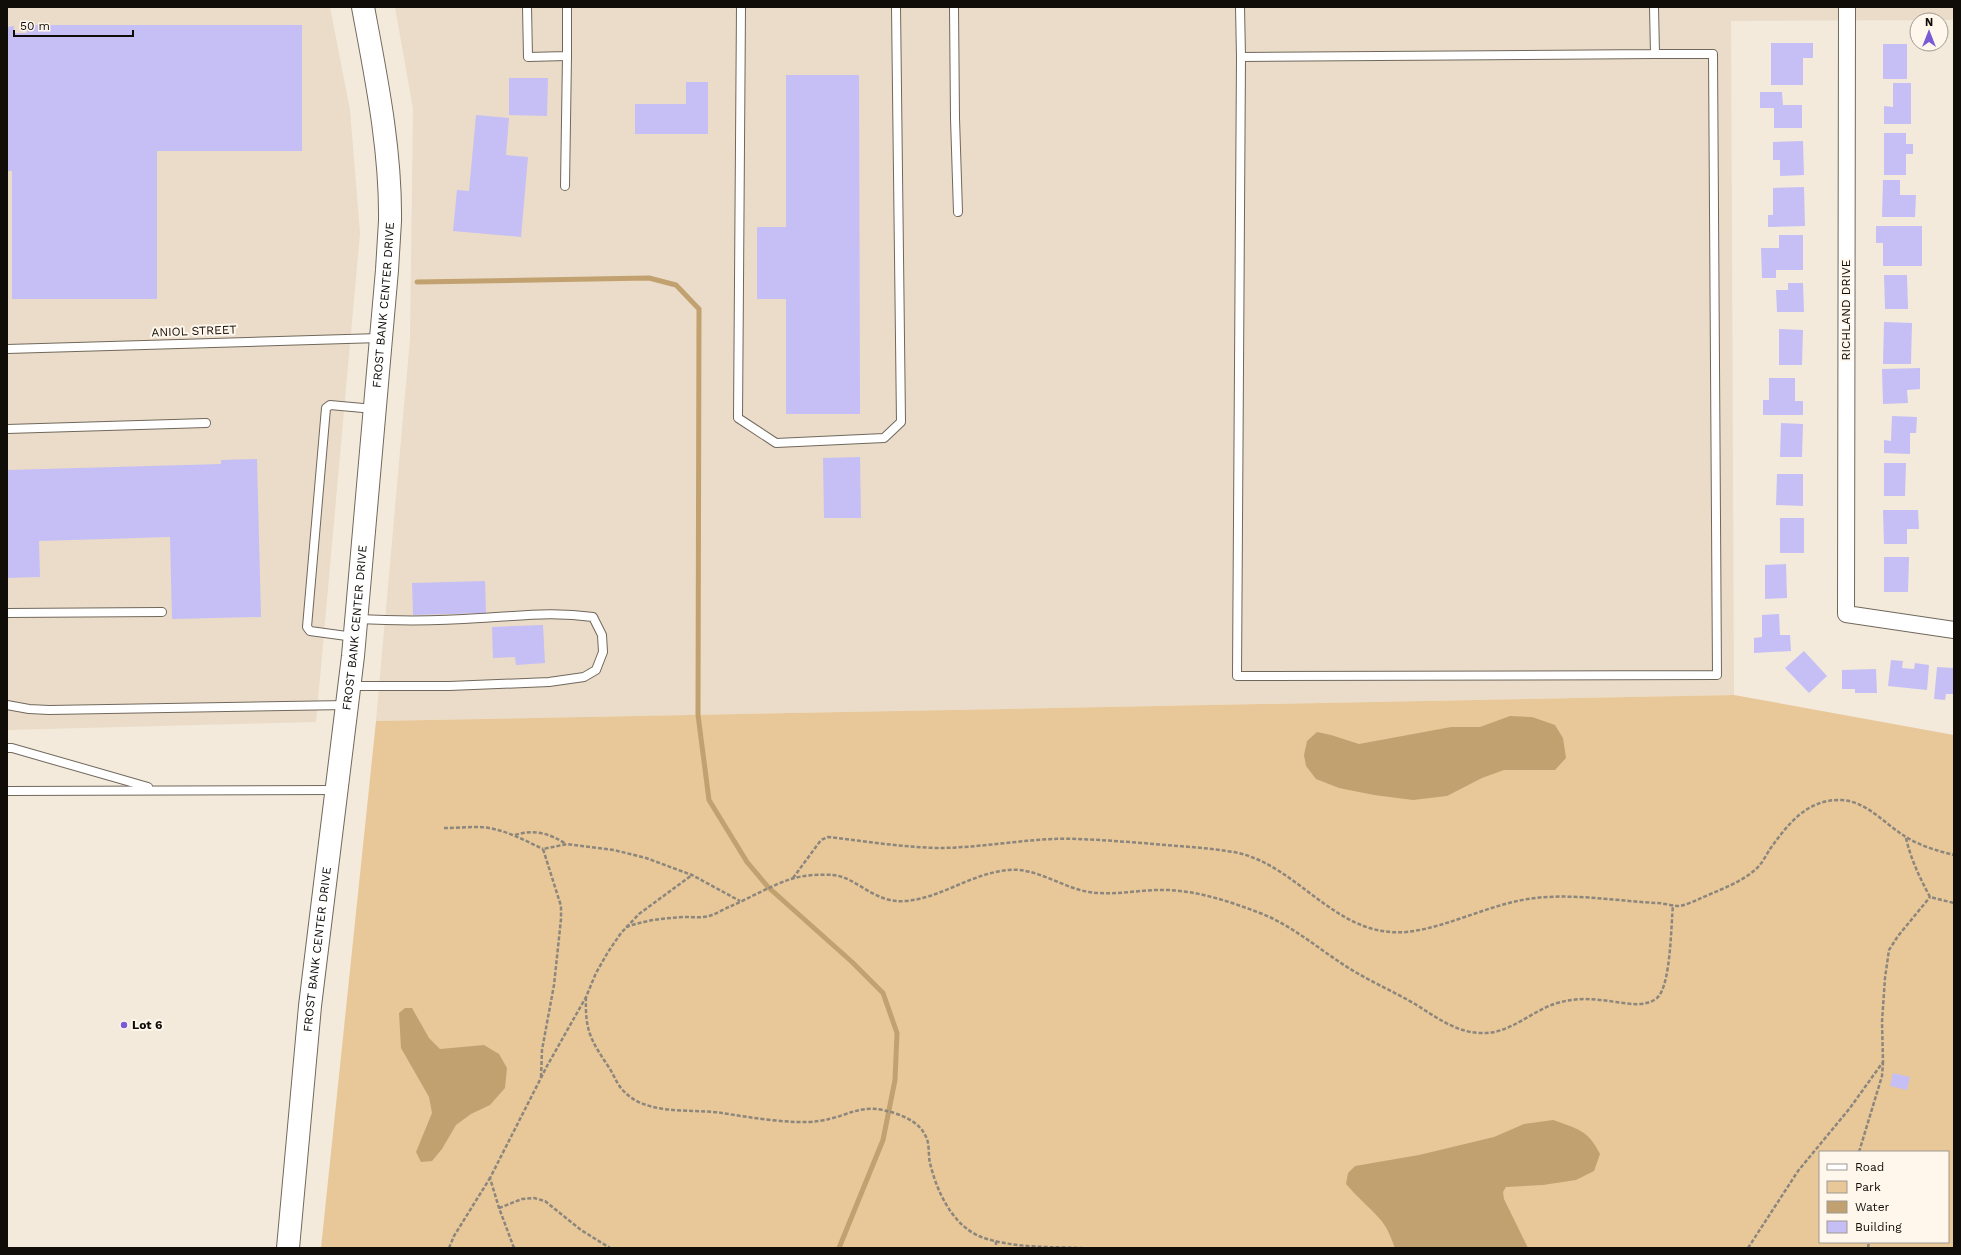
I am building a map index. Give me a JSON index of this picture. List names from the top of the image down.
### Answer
{
  "streets": {
    "main road": ["FROST BANK CENTER DRIVE"],
    "street": ["RICHLAND DRIVE"],
    "lane": ["ANIOL STREET"]
  },
  "crossings": [
    ["FROST BANK CENTER DRIVE", "ANIOL STREET"]
  ],
  "places": ["Lot 6"],
  "legend": [
    "Road",
    "Park",
    "Water",
    "Building"
  ],
  "scale_bar": "50 m",
  "north": "top"
}
